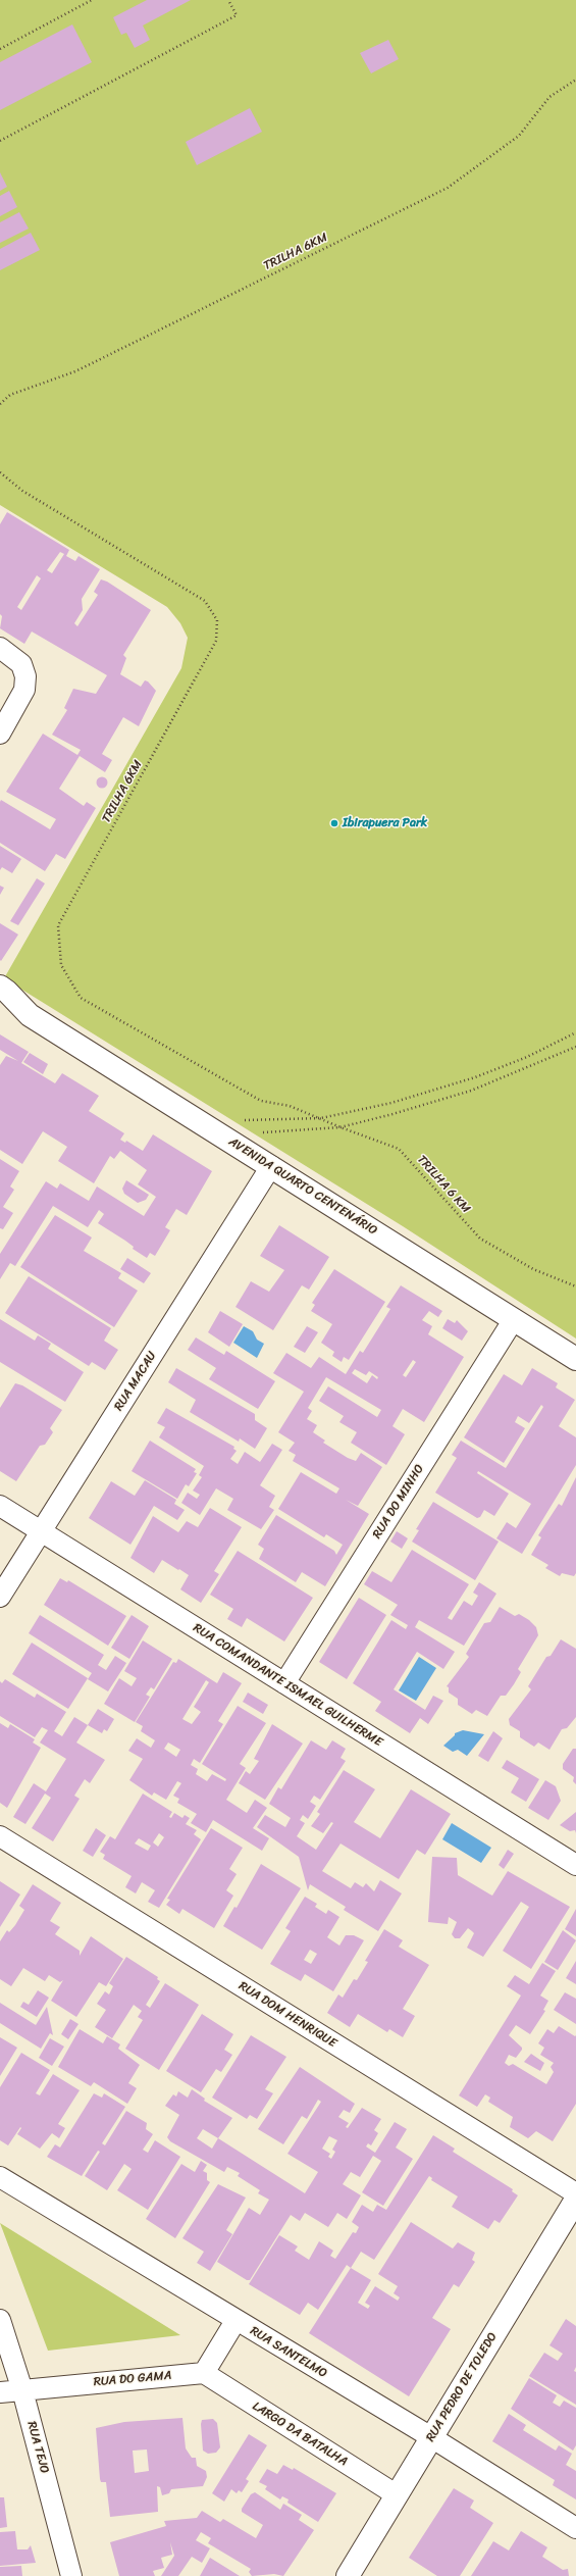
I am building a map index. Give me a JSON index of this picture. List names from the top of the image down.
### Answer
{
  "streets": {
    "street": [
      "AVENIDA QUARTO CENTENÁRIO",
      "RUA MACAU",
      "RUA DO MINHO",
      "RUA COMANDANTE ISMAEL GUILHERME",
      "RUA DOM HENRIQUE",
      "RUA SANTELMO",
      "RUA DO GAMA",
      "RUA PEDRO DE TOLEDO",
      "LARGO DA BATALHA",
      "RUA TEJO"
    ],
    "path": ["TRILHA 6KM", "TRILHA 6 KM"]
  },
  "crossings": [
    ["TRILHA 6KM", "TRILHA 6 KM"],
    ["AVENIDA QUARTO CENTENÁRIO", "RUA MACAU"],
    ["AVENIDA QUARTO CENTENÁRIO", "RUA DO MINHO"],
    ["RUA MACAU", "RUA COMANDANTE ISMAEL GUILHERME"],
    ["RUA DO MINHO", "RUA COMANDANTE ISMAEL GUILHERME"],
    ["RUA SANTELMO", "RUA PEDRO DE TOLEDO"],
    ["RUA DO GAMA", "LARGO DA BATALHA"],
    ["RUA DO GAMA", "RUA TEJO"],
    ["RUA PEDRO DE TOLEDO", "LARGO DA BATALHA"]
  ],
  "places": ["Ibirapuera Park"]
}
